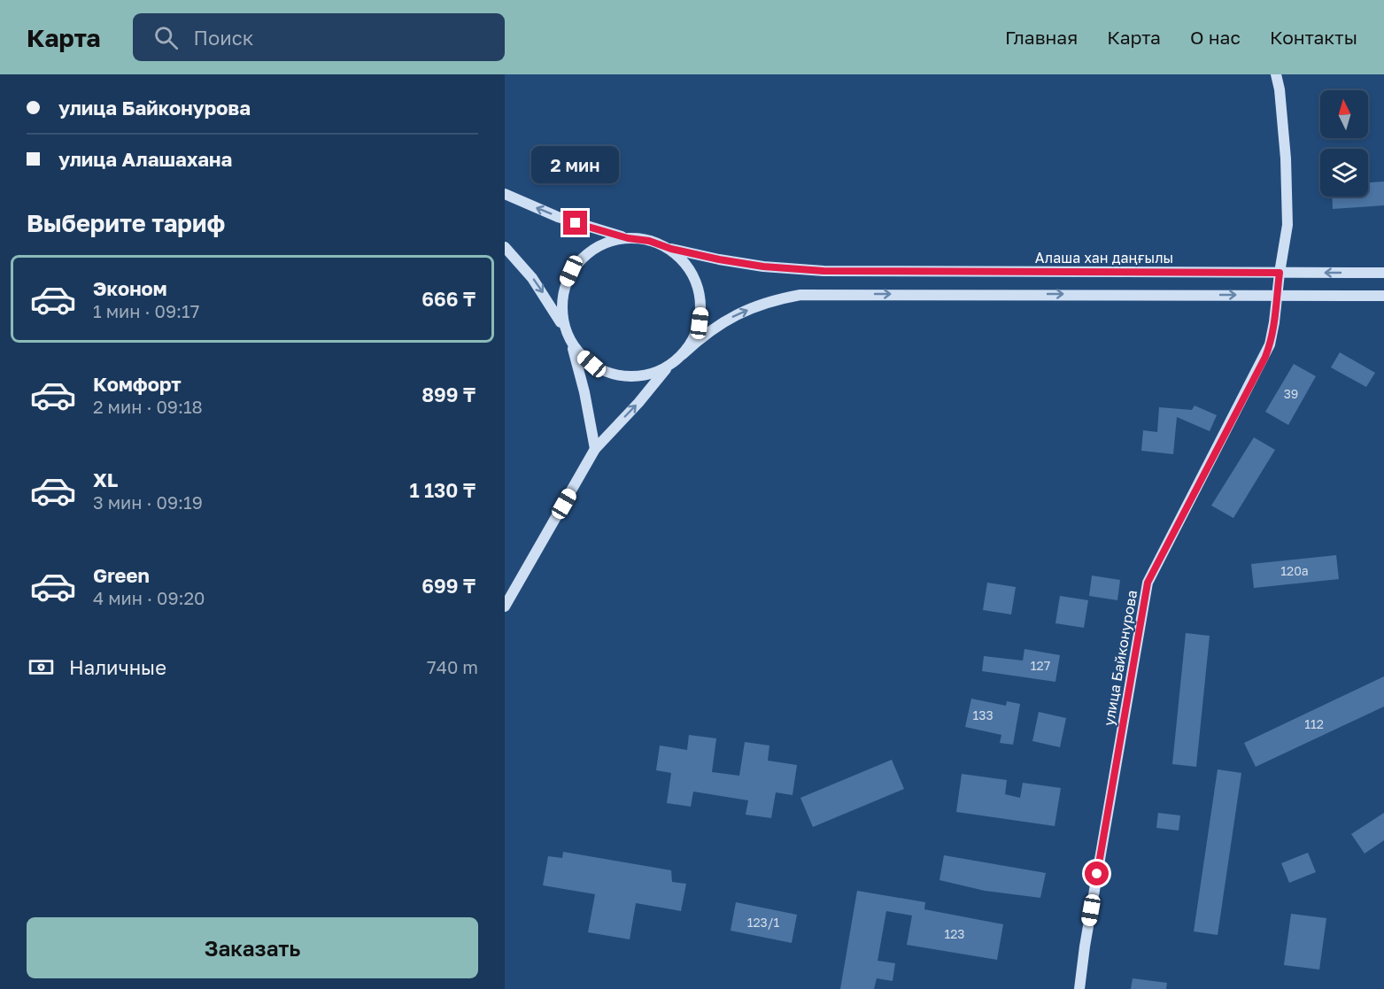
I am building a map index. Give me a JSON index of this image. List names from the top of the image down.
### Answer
{
  "streets": {
    "main road": ["Алаша хан даңғылы", "улица Байконурова"]
  },
  "crossings": [
    ["Алаша хан даңғылы", "улица Байконурова"]
  ],
  "house_numbers": [
    "39",
    "120а",
    "127",
    "133",
    "112",
    "123/1",
    "123"
  ],
  "north": "top",
  "page": {
    "header": "Карта",
    "search": "Поиск",
    "nav": [
      "Главная",
      "Карта",
      "О нас",
      "Контакты"
    ],
    "banner": ["улица Байконурова", "улица Алашахана"],
    "bubble": "2 мин",
    "heading": "Выберите тариф",
    "list": [
      {
        "name": "Эконом",
        "note": "1 мин · 09:17",
        "value": "666 ₸"
      },
      {
        "name": "Комфорт",
        "note": "2 мин · 09:18",
        "value": "899 ₸"
      },
      {
        "name": "XL",
        "note": "3 мин · 09:19",
        "value": "1 130 ₸"
      },
      {
        "name": "Green",
        "note": "4 мин · 09:20",
        "value": "699 ₸"
      }
    ],
    "pay": ["Наличные", "740 m"],
    "buttons": "Заказать"
  }
}
